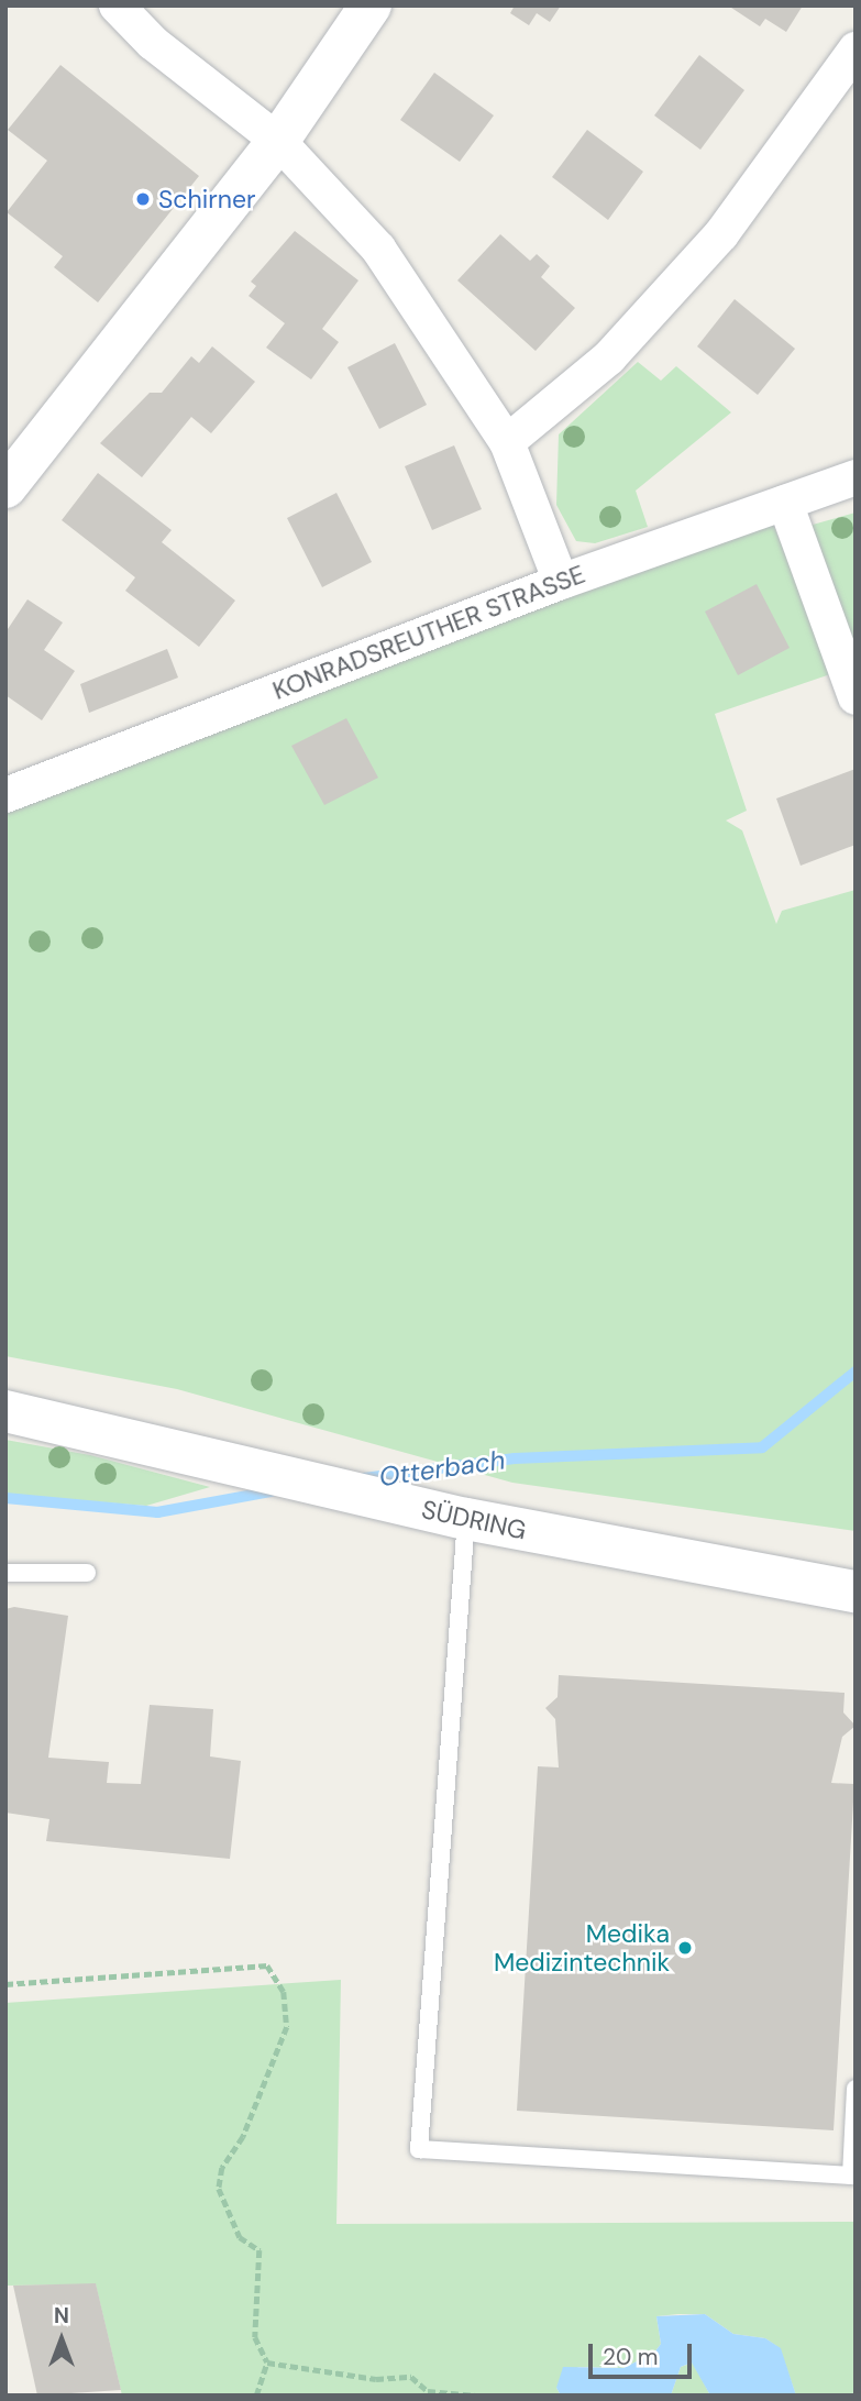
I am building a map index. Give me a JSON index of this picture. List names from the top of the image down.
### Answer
{
  "streets": {
    "street": ["KONRADSREUTHER STRASSE", "SÜDRING"]
  },
  "water": ["Otterbach"],
  "places": ["Schirner", "Medika Medizintechnik"],
  "scale_bar": "20 m",
  "north": "top"
}
